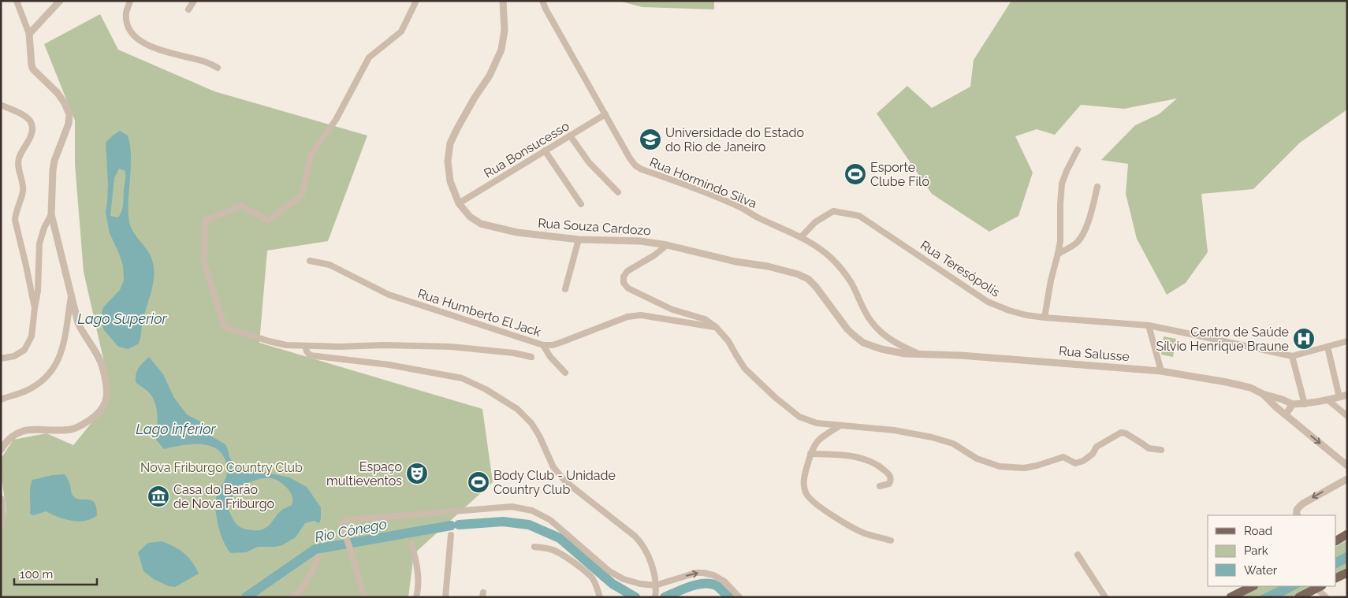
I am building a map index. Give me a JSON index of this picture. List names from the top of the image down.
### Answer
{
  "streets": {
    "street": [
      "Rua Bonsucesso",
      "Rua Hormindo Silva",
      "Rua Souza Cardozo",
      "Rua Teresópolis",
      "Rua Humberto El Jack",
      "Rua Salusse"
    ]
  },
  "crossings": [
    ["Rua Bonsucesso", "Rua Hormindo Silva"],
    ["Rua Bonsucesso", "Rua Souza Cardozo"],
    ["Rua Hormindo Silva", "Rua Souza Cardozo"],
    ["Rua Hormindo Silva", "Rua Teresópolis"],
    ["Rua Hormindo Silva", "Rua Salusse"],
    ["Rua Souza Cardozo", "Rua Salusse"]
  ],
  "water": ["Lago Superior", "Lago inferior", "Rio Cônego"],
  "parks": ["Nova Friburgo Country Club"],
  "places": {
    "school or university": ["Universidade do Estado do Rio de Janeiro"],
    "sports": ["Esporte Clube Filó", "Body Club - Unidade Country Club"],
    "hospital": ["Centro de Saúde Sílvio Henrique Braune"],
    "theatre": ["Espaço multieventos"],
    "museum": ["Casa do Barão de Nova Friburgo"]
  },
  "legend": ["Road", "Park", "Water"],
  "scale_bar": "100 m"
}
